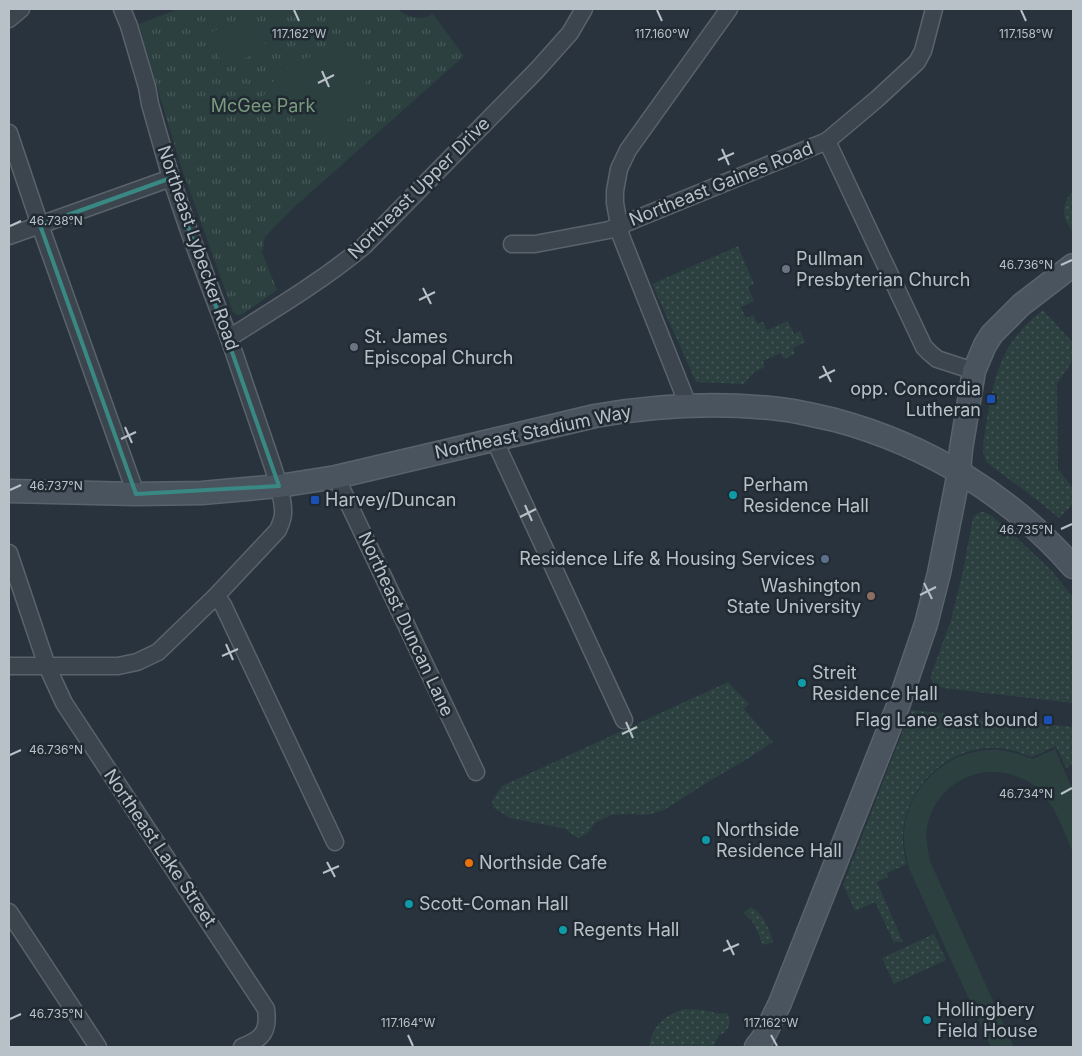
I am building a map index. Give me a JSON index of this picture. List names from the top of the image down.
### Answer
{
  "streets": {
    "main road": ["Northeast Stadium Way"],
    "street": [
      "Northeast Gaines Road",
      "Northeast Upper Drive",
      "Northeast Lybecker Road",
      "Northeast Duncan Lane",
      "Northeast Lake Street"
    ]
  },
  "crossings": [
    ["Northeast Upper Drive", "Northeast Lybecker Road"],
    ["Northeast Lybecker Road", "Northeast Stadium Way"],
    ["Northeast Lybecker Road", "Northeast Lake Street"],
    ["Northeast Stadium Way", "Northeast Duncan Lane"]
  ],
  "parks": ["McGee Park"],
  "places": {
    "other": [
      "Pullman Presbyterian Church",
      "St. James Episcopal Church",
      "Perham Residence Hall",
      "Residence Life & Housing Services",
      "Washington State University",
      "Streit Residence Hall",
      "Northside Residence Hall",
      "Northside Cafe",
      "Scott-Coman Hall",
      "Regents Hall",
      "Hollingbery Field House"
    ],
    "transit": ["opp. Concordia Lutheran", "Harvey/Duncan", "Flag Lane east bound"]
  },
  "coordinates": [
    "117.160°W",
    "117.162°W",
    "117.158°W",
    "46.738°N",
    "46.736°N",
    "46.737°N",
    "46.735°N",
    "46.734°N",
    "117.164°W"
  ]
}
